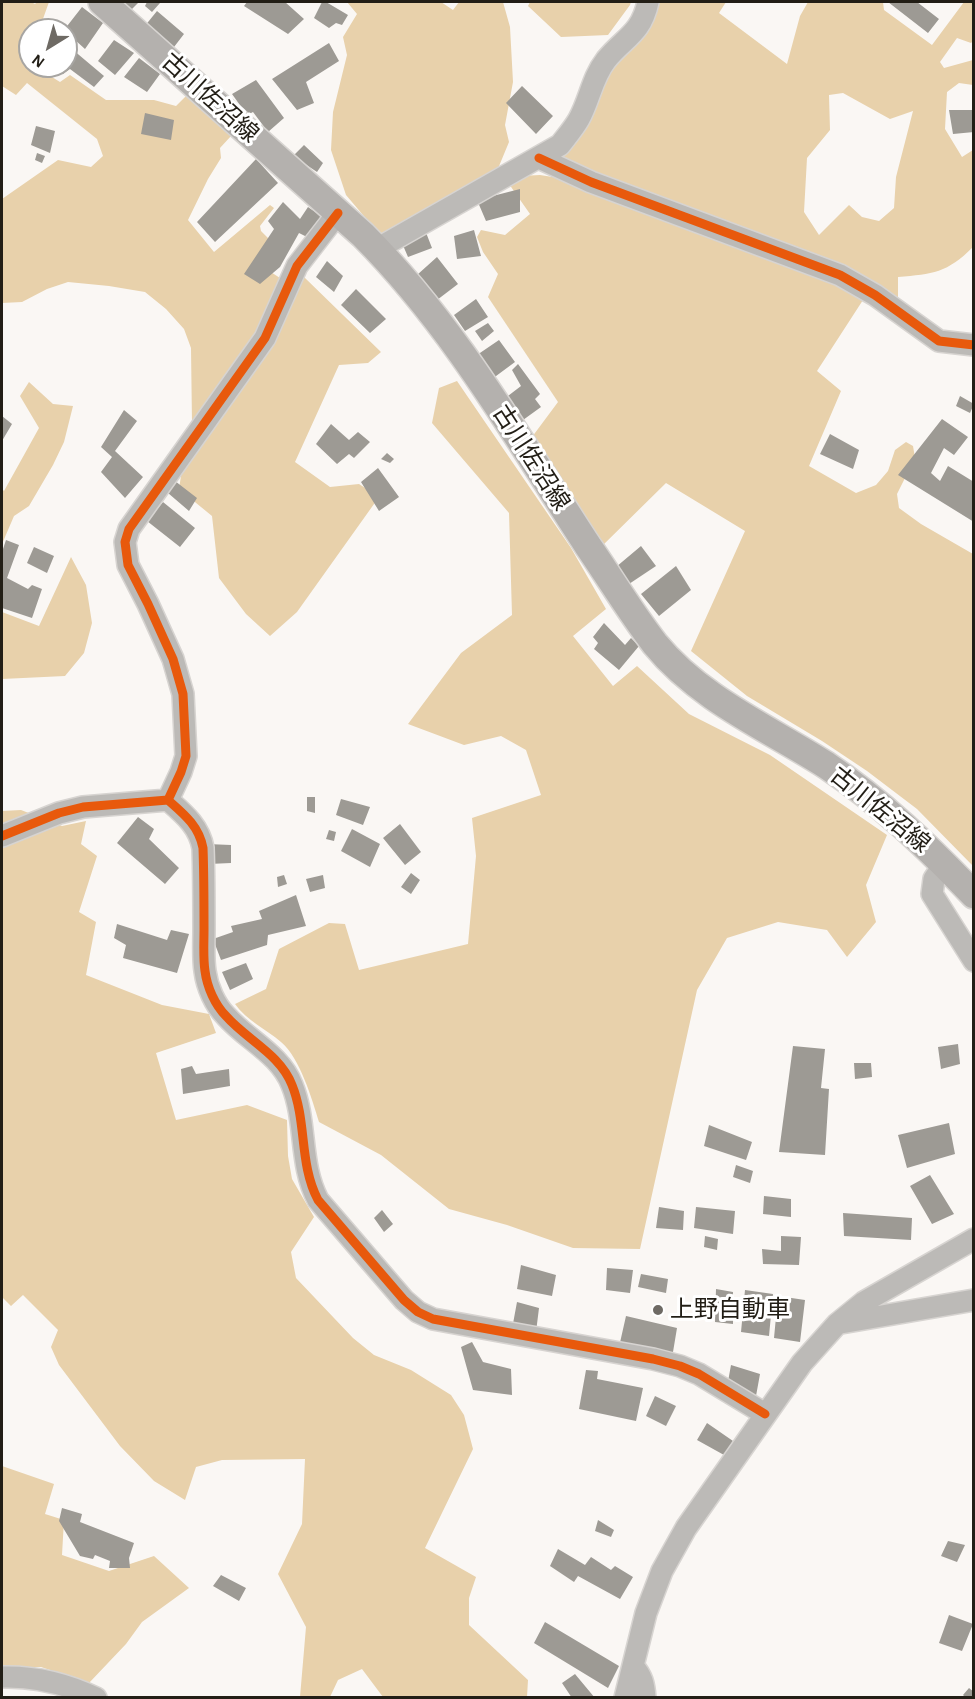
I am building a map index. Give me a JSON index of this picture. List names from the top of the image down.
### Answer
{
  "streets": {
    "main road": ["古川佐沼線"]
  },
  "places": ["上野自動車"],
  "north": "bottom left"
}
